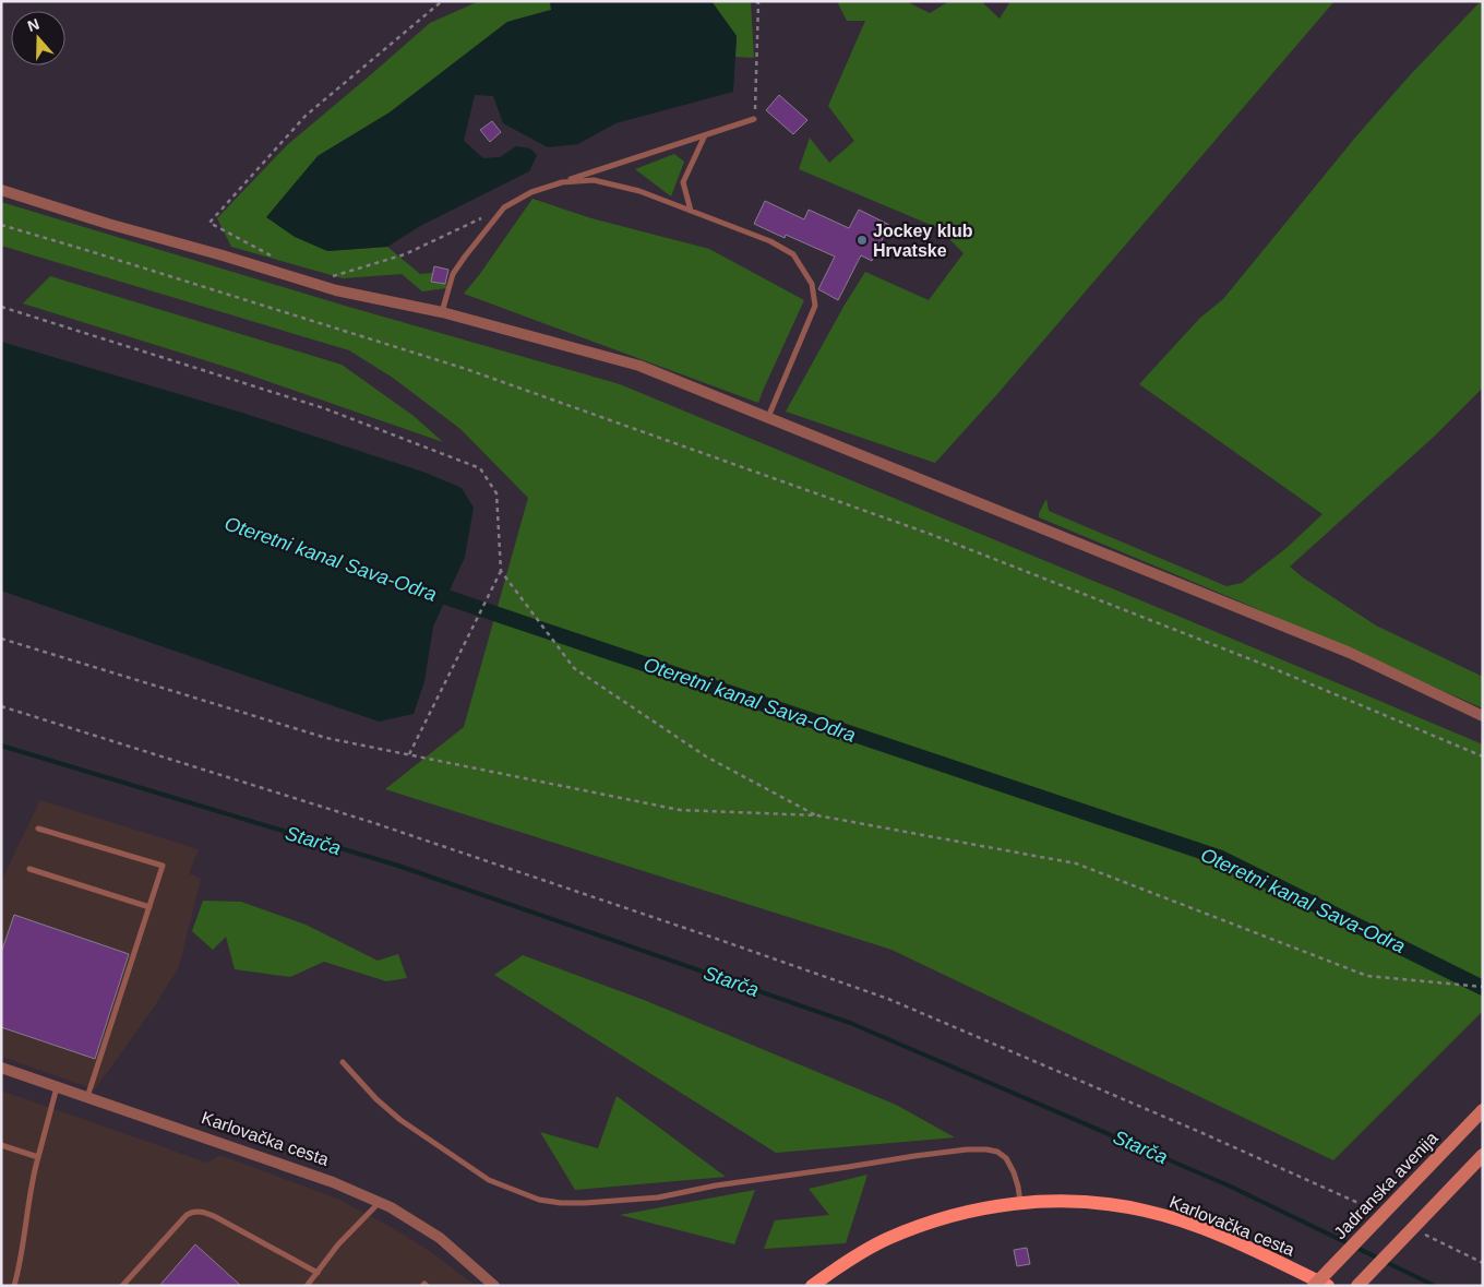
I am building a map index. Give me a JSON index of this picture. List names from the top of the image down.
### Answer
{
  "streets": {
    "main road": ["Karlovačka cesta", "Jadranska avenija"]
  },
  "water": ["Oteretni kanal Sava-Odra", "Starča"],
  "places": ["Jockey klub Hrvatske"],
  "north": "top"
}
